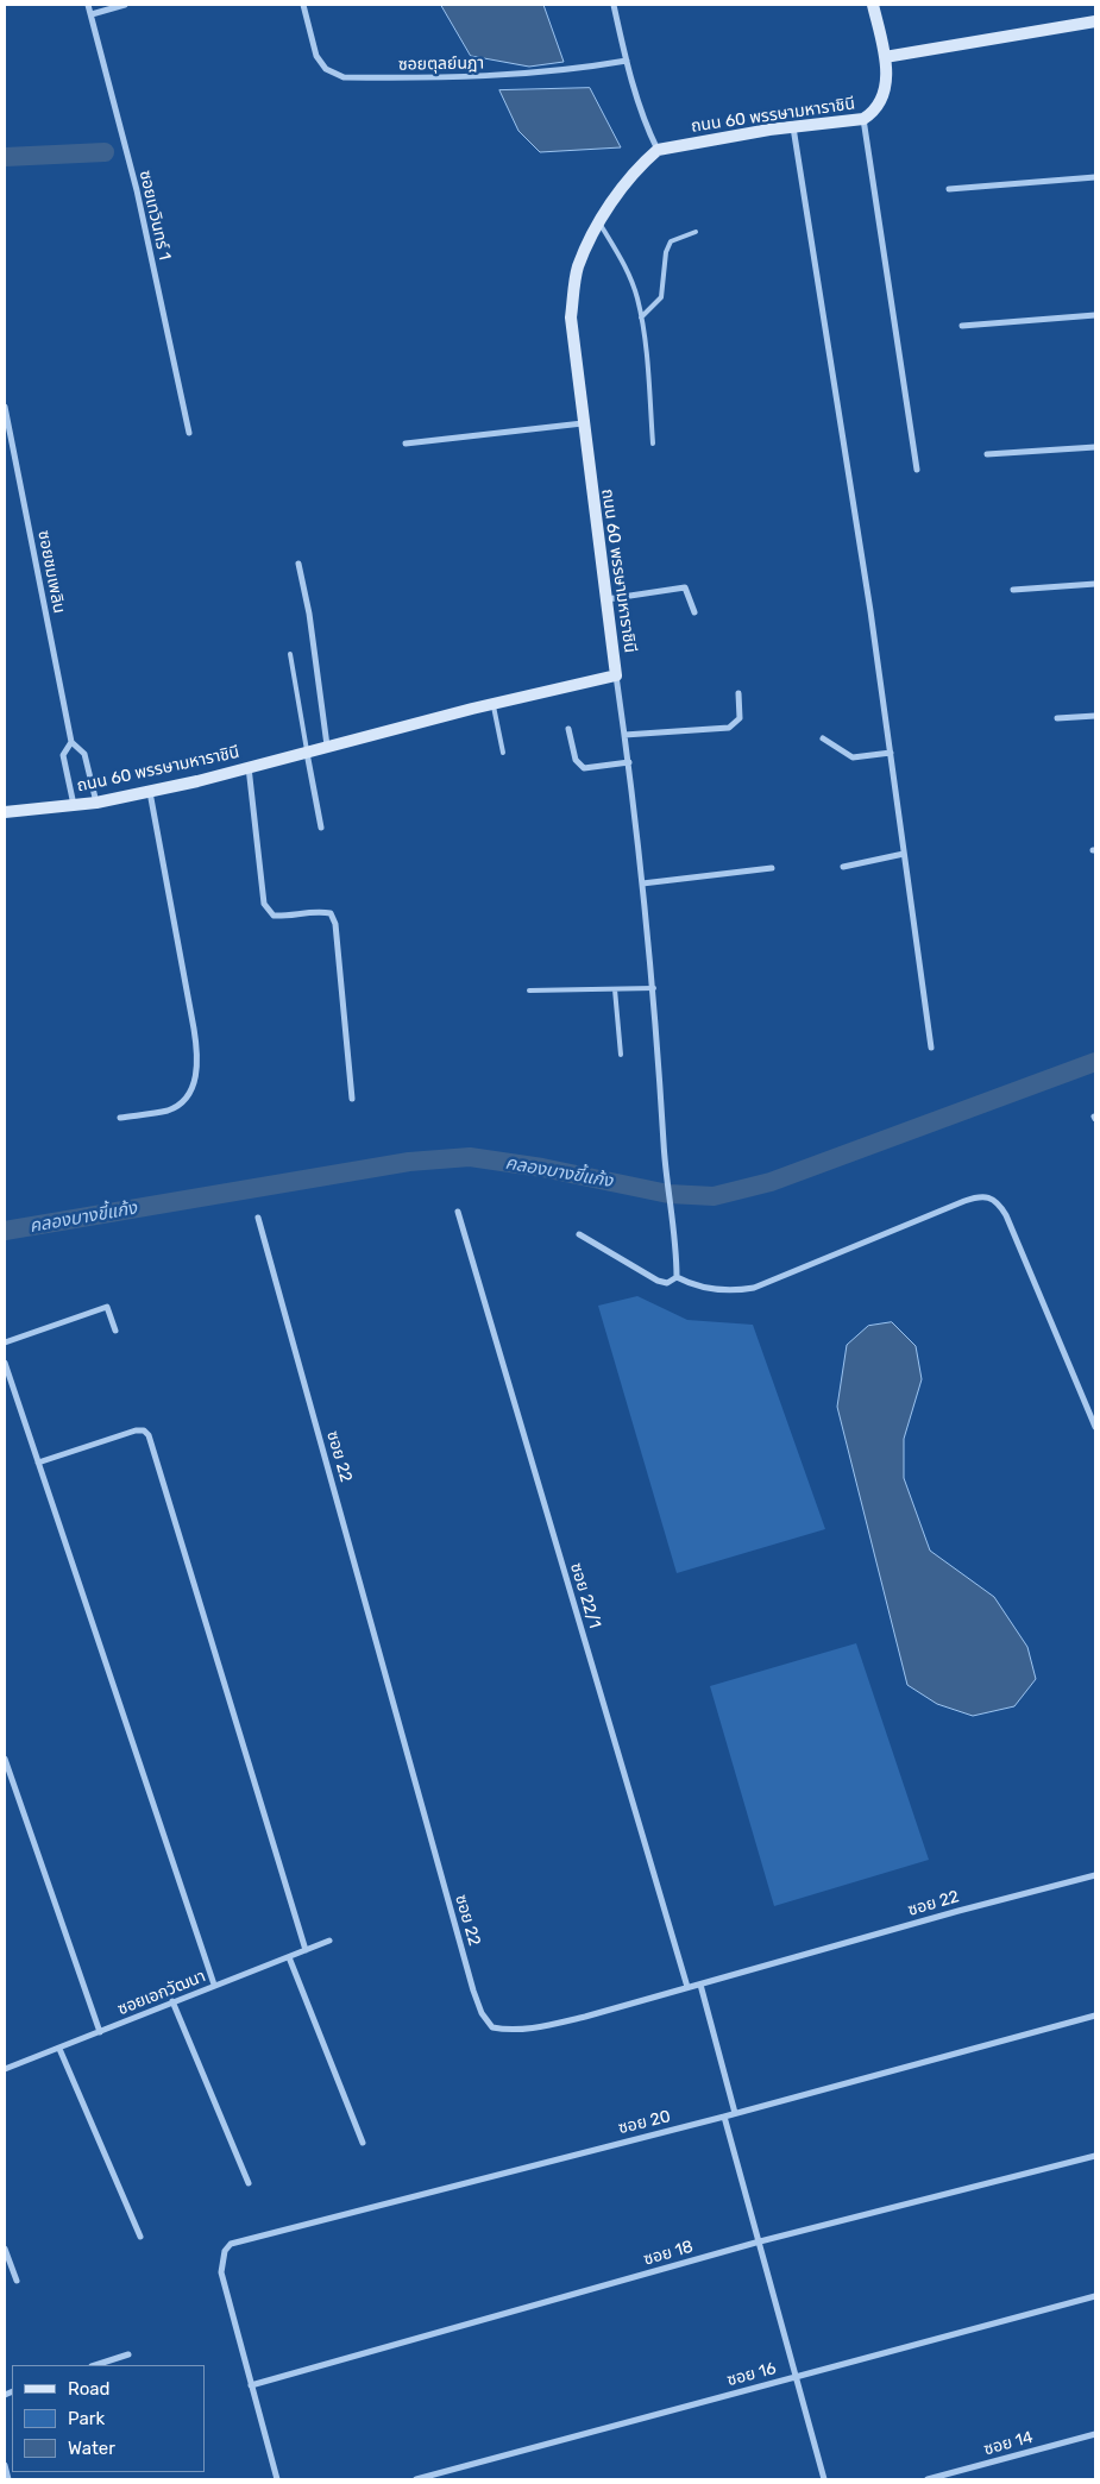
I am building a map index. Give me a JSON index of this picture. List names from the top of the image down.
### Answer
{
  "streets": {
    "street": [
      "ซอยตุลย์นฎา",
      "ถนน 60 พรรษามหาราชินี",
      "ซอยเทวินทร์ 1",
      "ซอยชมเพลิน",
      "ซอย 22",
      "ซอย 22/1",
      "ซอยเอกวัฒนา",
      "ซอย 20",
      "ซอย 18",
      "ซอย 16",
      "ซอย 14"
    ]
  },
  "crossings": [
    ["ถนน 60 พรรษามหาราชินี", "ซอยชมเพลิน"],
    ["ซอย 22", "ซอย 22/1"],
    ["ซอย 20", "ซอย 18"]
  ],
  "water": ["คลองบางขี้แก้ง"],
  "legend": ["Road", "Park", "Water"]
}
